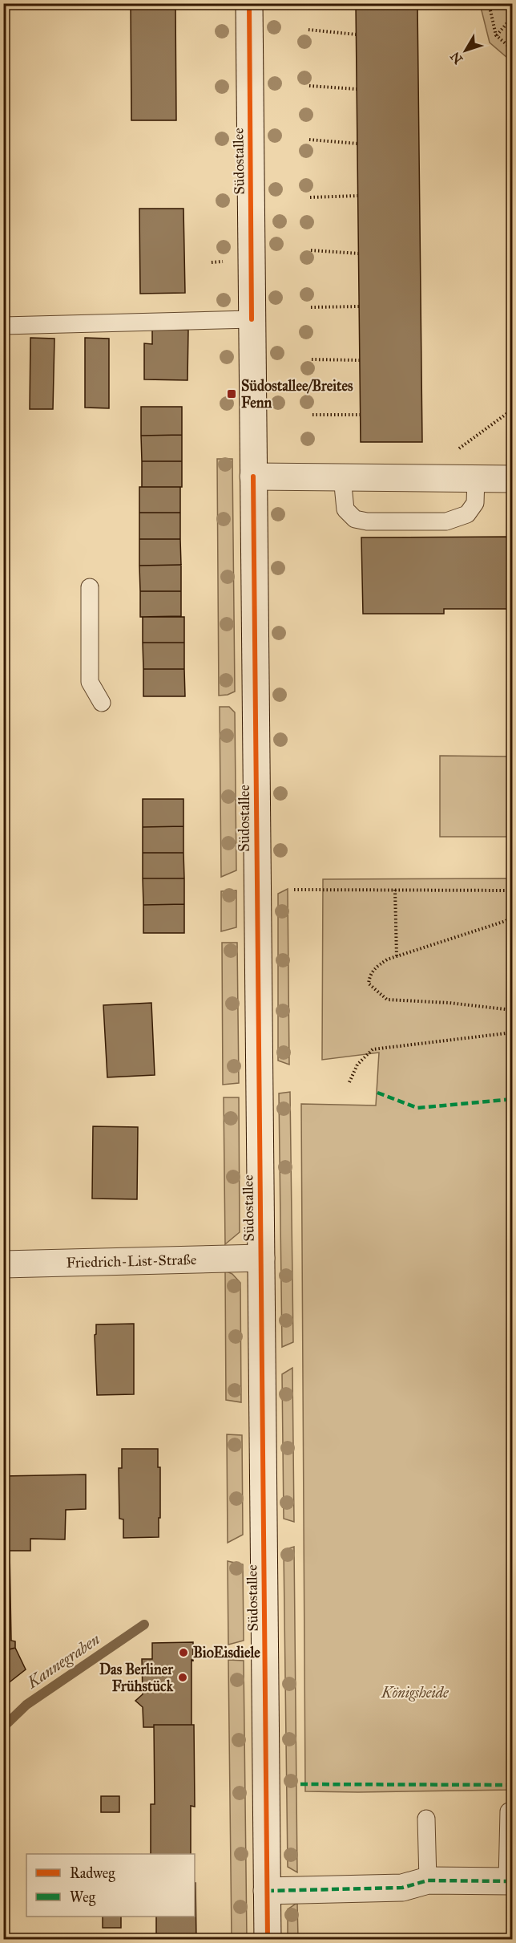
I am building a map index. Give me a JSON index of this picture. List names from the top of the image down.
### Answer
{
  "streets": {
    "street": ["Südostallee", "Friedrich-List-Straße"]
  },
  "crossings": [
    ["Südostallee", "Friedrich-List-Straße"]
  ],
  "water": ["Kannegraben"],
  "parks": ["Königsheide"],
  "places": {
    "transit": ["Südostallee/Breites Fenn"],
    "other": ["BioEisdiele", "Das Berliner Frühstück"]
  },
  "legend": ["Radweg", "Weg"],
  "north": "bottom left"
}
